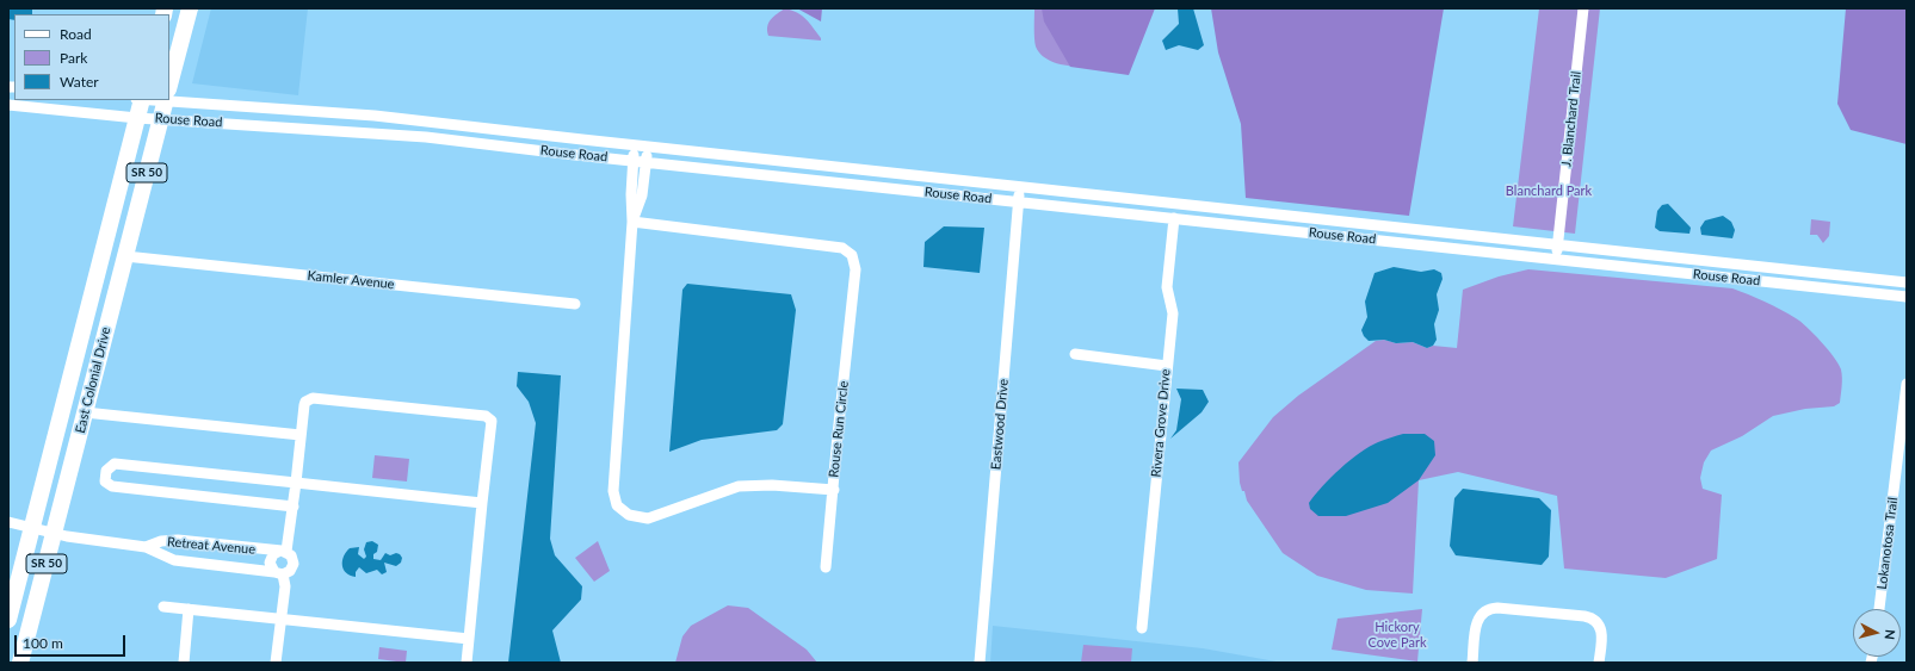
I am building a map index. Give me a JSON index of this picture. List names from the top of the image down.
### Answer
{
  "streets": {
    "highway": ["SR 50", "East Colonial Drive"],
    "street": [
      "J. Blanchard Trail",
      "Rouse Road",
      "Kamler Avenue",
      "Rivera Grove Drive",
      "Eastwood Drive",
      "Rouse Run Circle",
      "Lokanotosa Trail",
      "Retreat Avenue"
    ]
  },
  "crossings": [
    ["J. Blanchard Trail", "Rouse Road"],
    ["Rouse Road", "East Colonial Drive"],
    ["Rouse Road", "Rivera Grove Drive"],
    ["Rouse Road", "Eastwood Drive"],
    ["Rouse Road", "Rouse Run Circle"],
    ["Kamler Avenue", "East Colonial Drive"],
    ["East Colonial Drive", "Retreat Avenue"]
  ],
  "parks": ["Blanchard Park", "Hickory Cove Park"],
  "legend": ["Road", "Park", "Water"],
  "scale_bar": "100 m",
  "north": "right"
}
